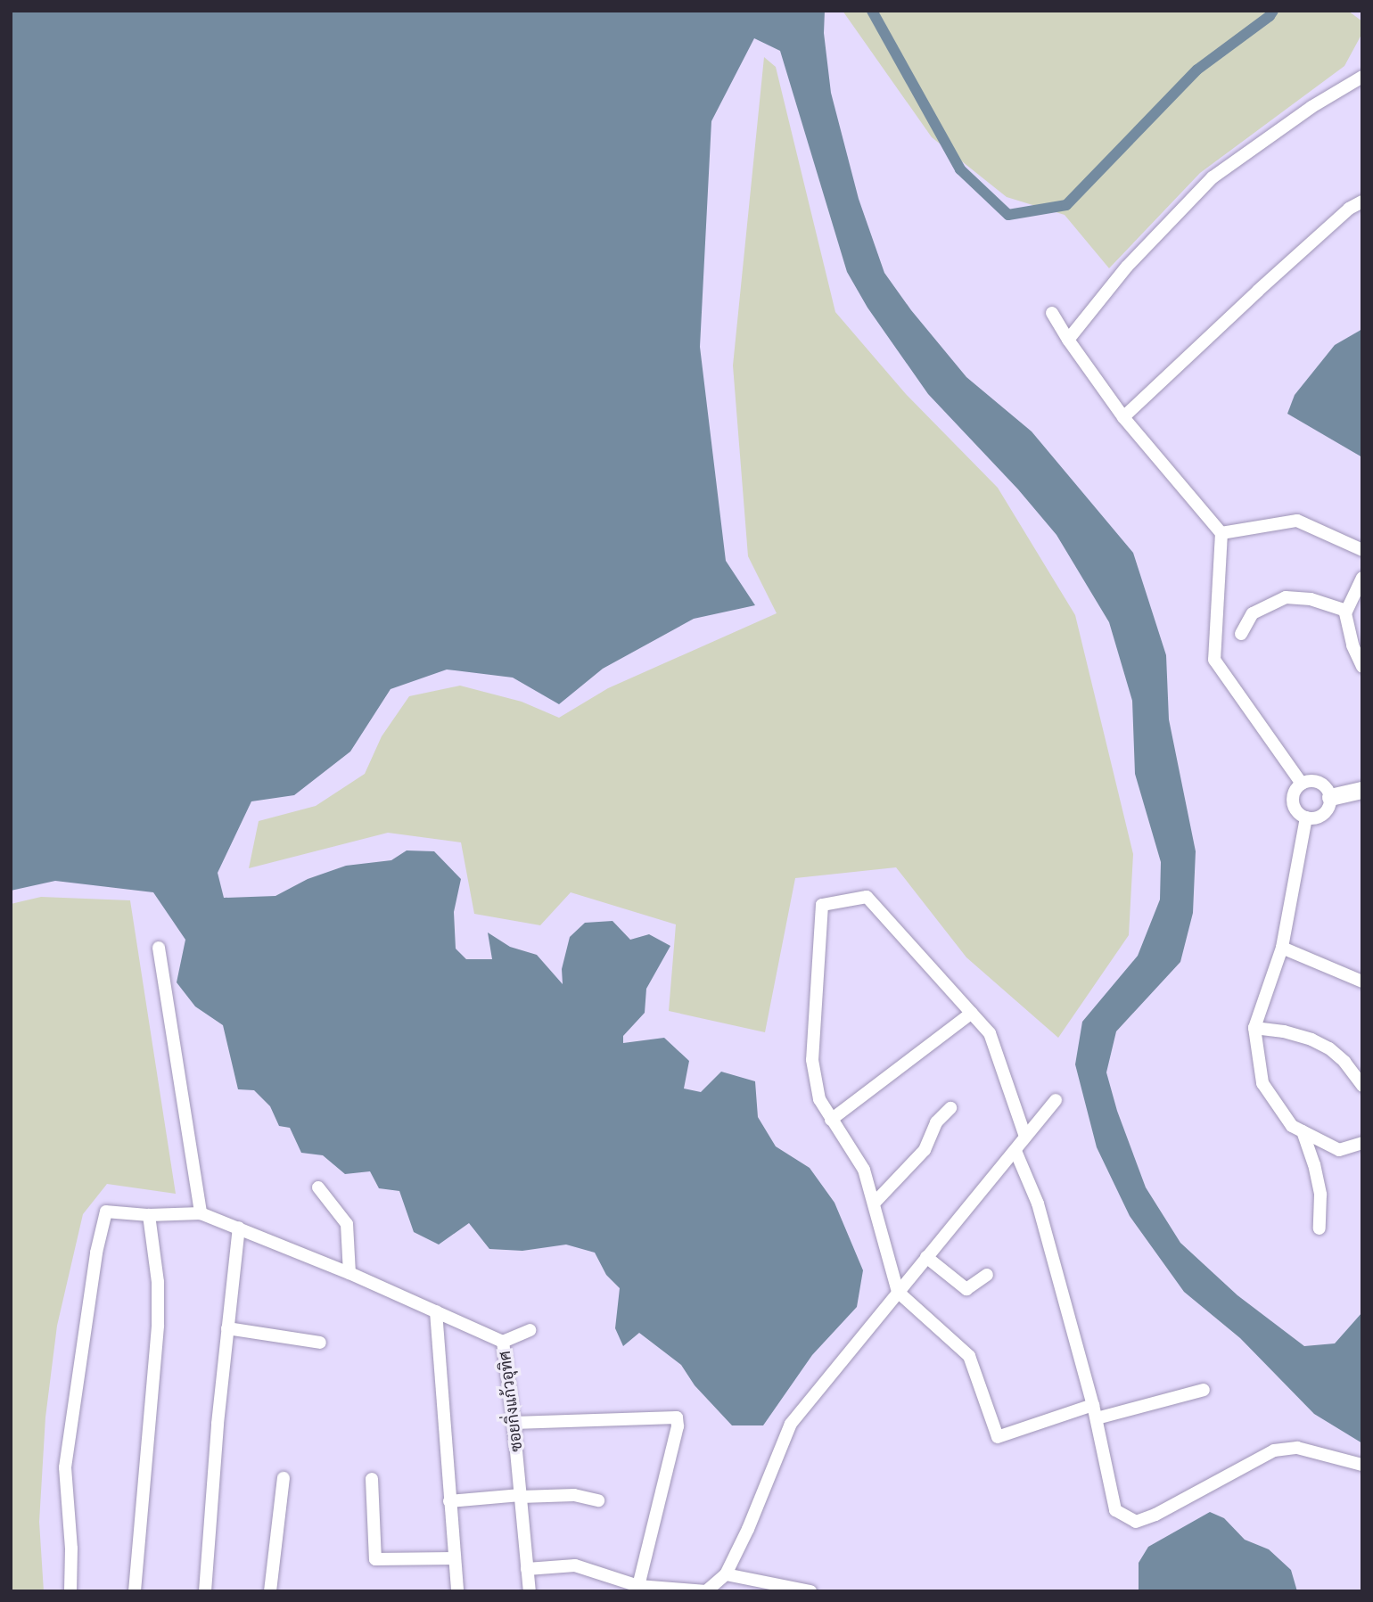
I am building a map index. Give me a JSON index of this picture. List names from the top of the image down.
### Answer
{
  "streets": {
    "street": ["ซอยกิ่งแก้วอุทิศ"]
  }
}
